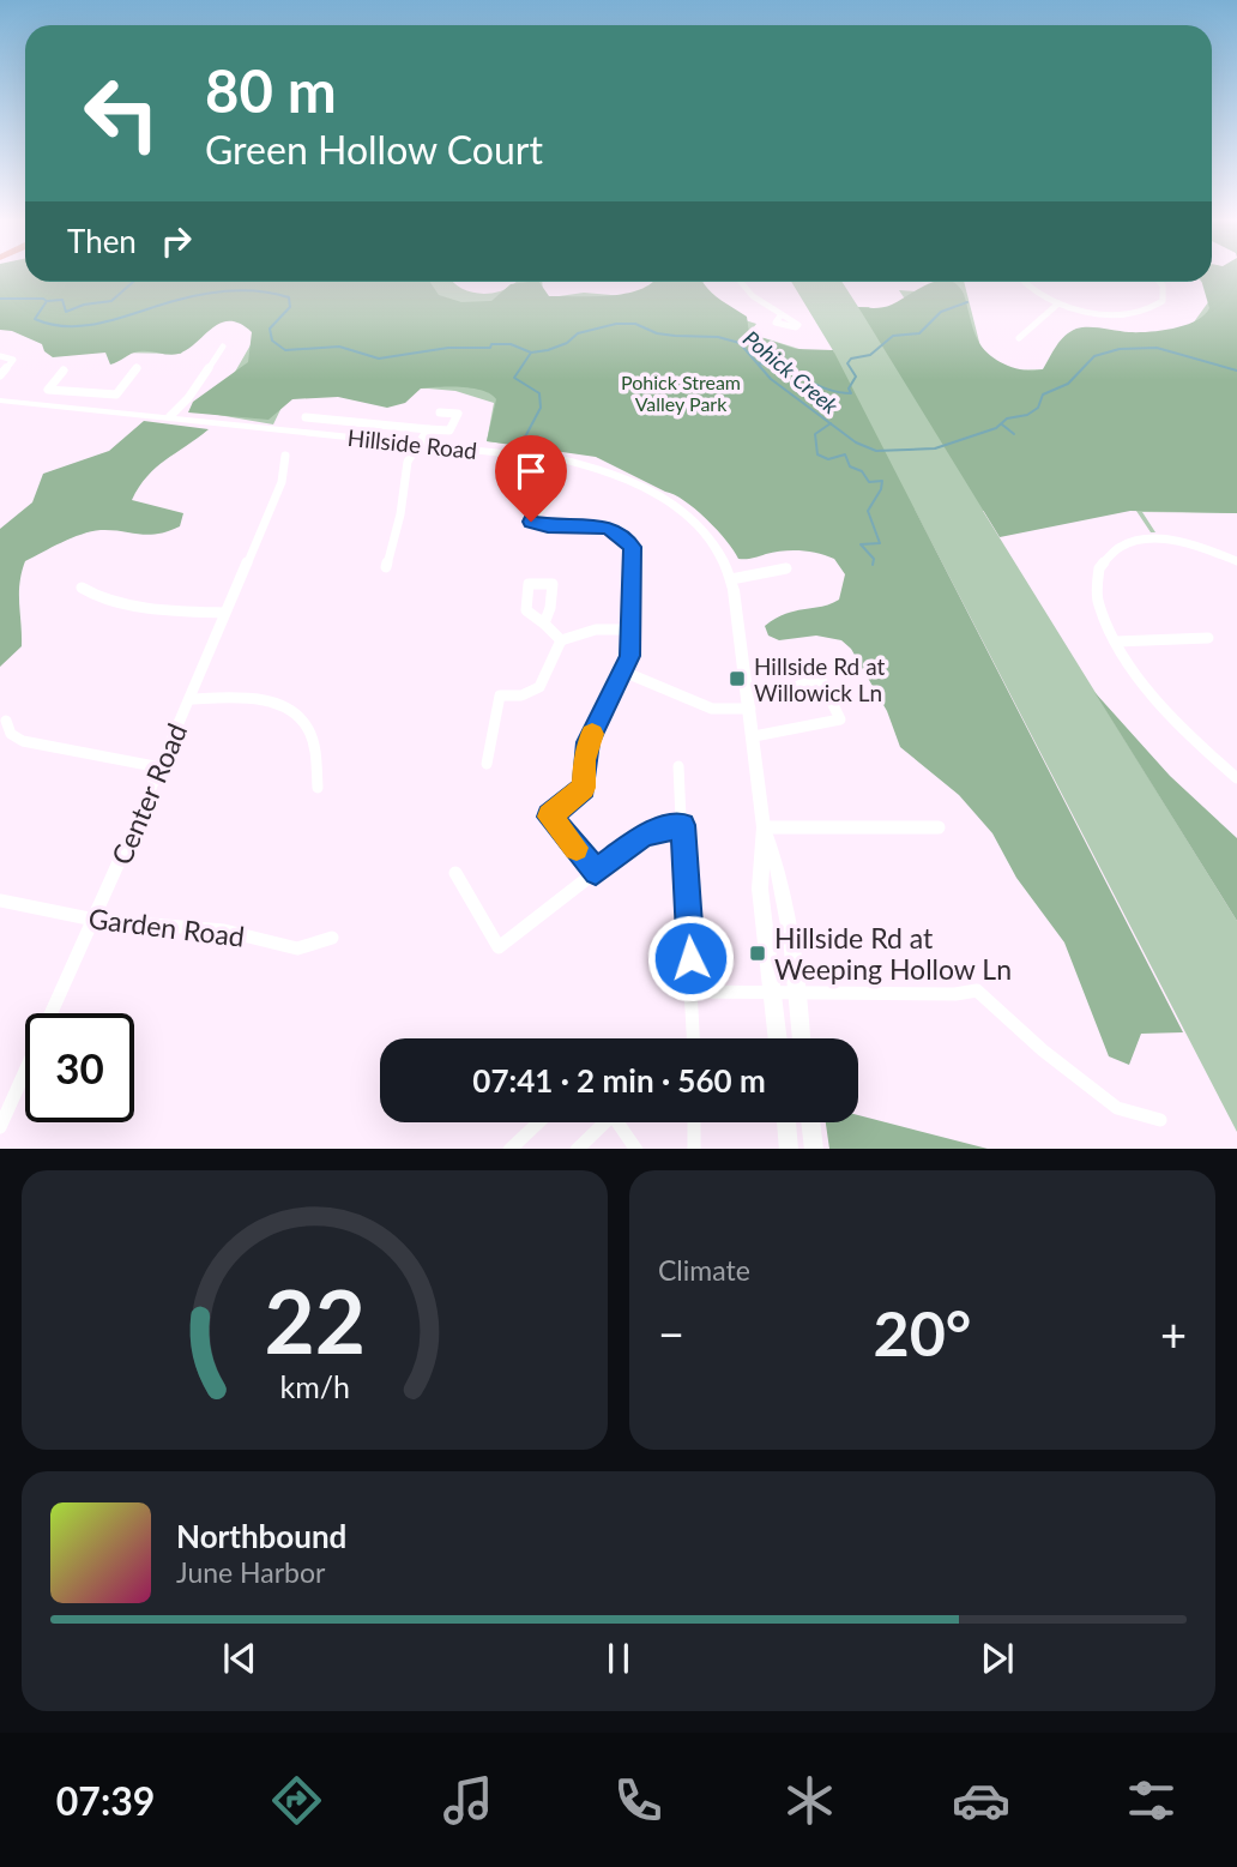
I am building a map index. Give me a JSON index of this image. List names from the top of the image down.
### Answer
{
  "streets": {
    "street": ["Hillside Road", "Center Road", "Garden Road"]
  },
  "crossings": [
    ["Center Road", "Garden Road"]
  ],
  "water": ["Pohick Creek"],
  "parks": ["Pohick Stream Valley Park"],
  "places": {
    "transit": ["Hillside Rd at Willowick Ln", "Hillside Rd at Weeping Hollow Ln"]
  },
  "page": {
    "turn": ["80 m", "Green Hollow Court"],
    "then": "Then",
    "limit": "30",
    "trip": "07:41 · 2 min · 560 m",
    "tile": "Climate",
    "heat": ["−", "20°", "+"],
    "song": ["Northbound", "June Harbor"],
    "tabs": "07:39",
    "gauge": ["22", "km/h"]
  }
}
